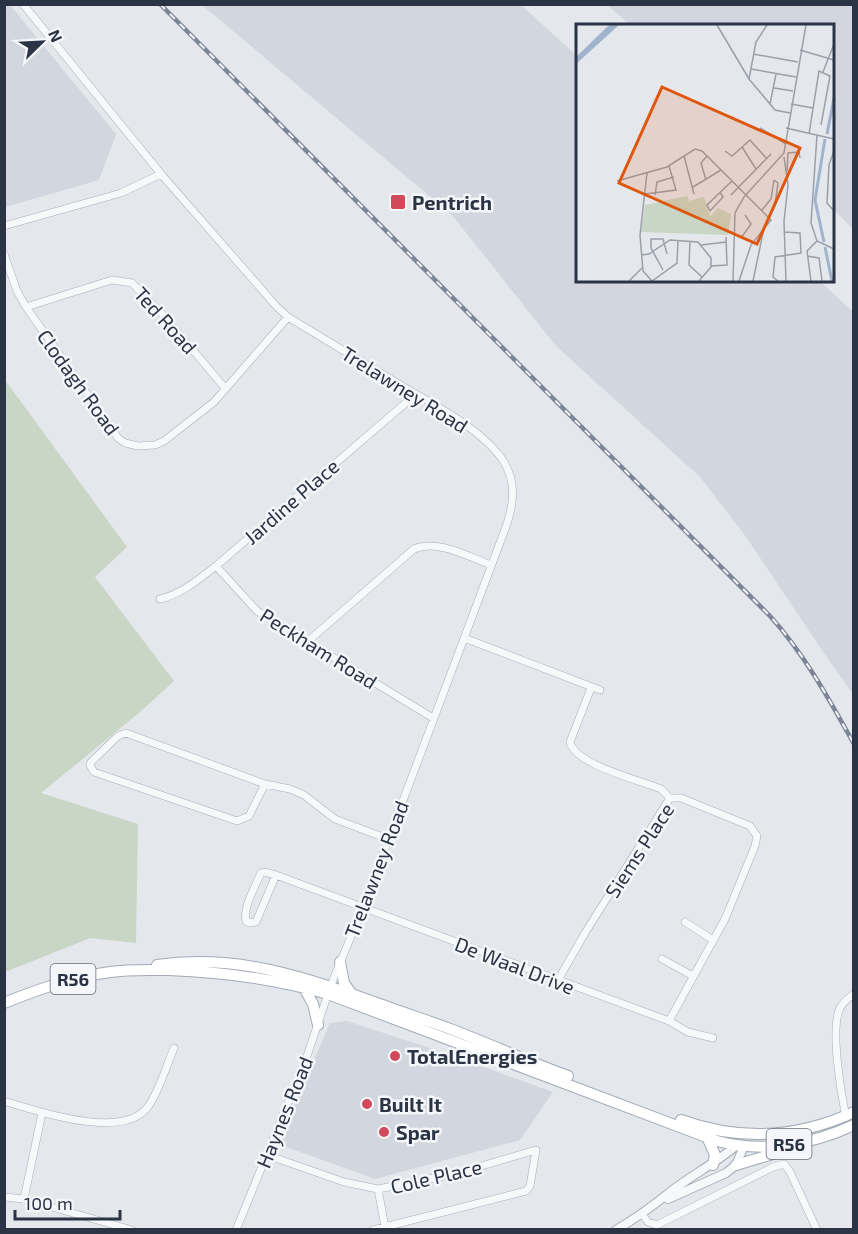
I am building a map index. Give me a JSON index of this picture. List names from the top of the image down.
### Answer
{
  "streets": {
    "main road": ["R56"],
    "street": [
      "Ted Road",
      "Clodagh Road",
      "Trelawney Road",
      "Jardine Place",
      "Peckham Road",
      "Siems Place",
      "De Waal Drive",
      "Haynes Road",
      "Cole Place"
    ]
  },
  "crossings": [
    ["Ted Road", "Clodagh Road"],
    ["Clodagh Road", "Trelawney Road"],
    ["Trelawney Road", "Jardine Place"],
    ["Trelawney Road", "Peckham Road"],
    ["Trelawney Road", "De Waal Drive"],
    ["Trelawney Road", "R56"],
    ["Trelawney Road", "Haynes Road"],
    ["Jardine Place", "Peckham Road"],
    ["Siems Place", "De Waal Drive"],
    ["R56", "Haynes Road"],
    ["Haynes Road", "Cole Place"]
  ],
  "places": {
    "transit": ["Pentrich"],
    "other": ["TotalEnergies", "Built It", "Spar"]
  },
  "scale_bar": "100 m",
  "north": "top right"
}
